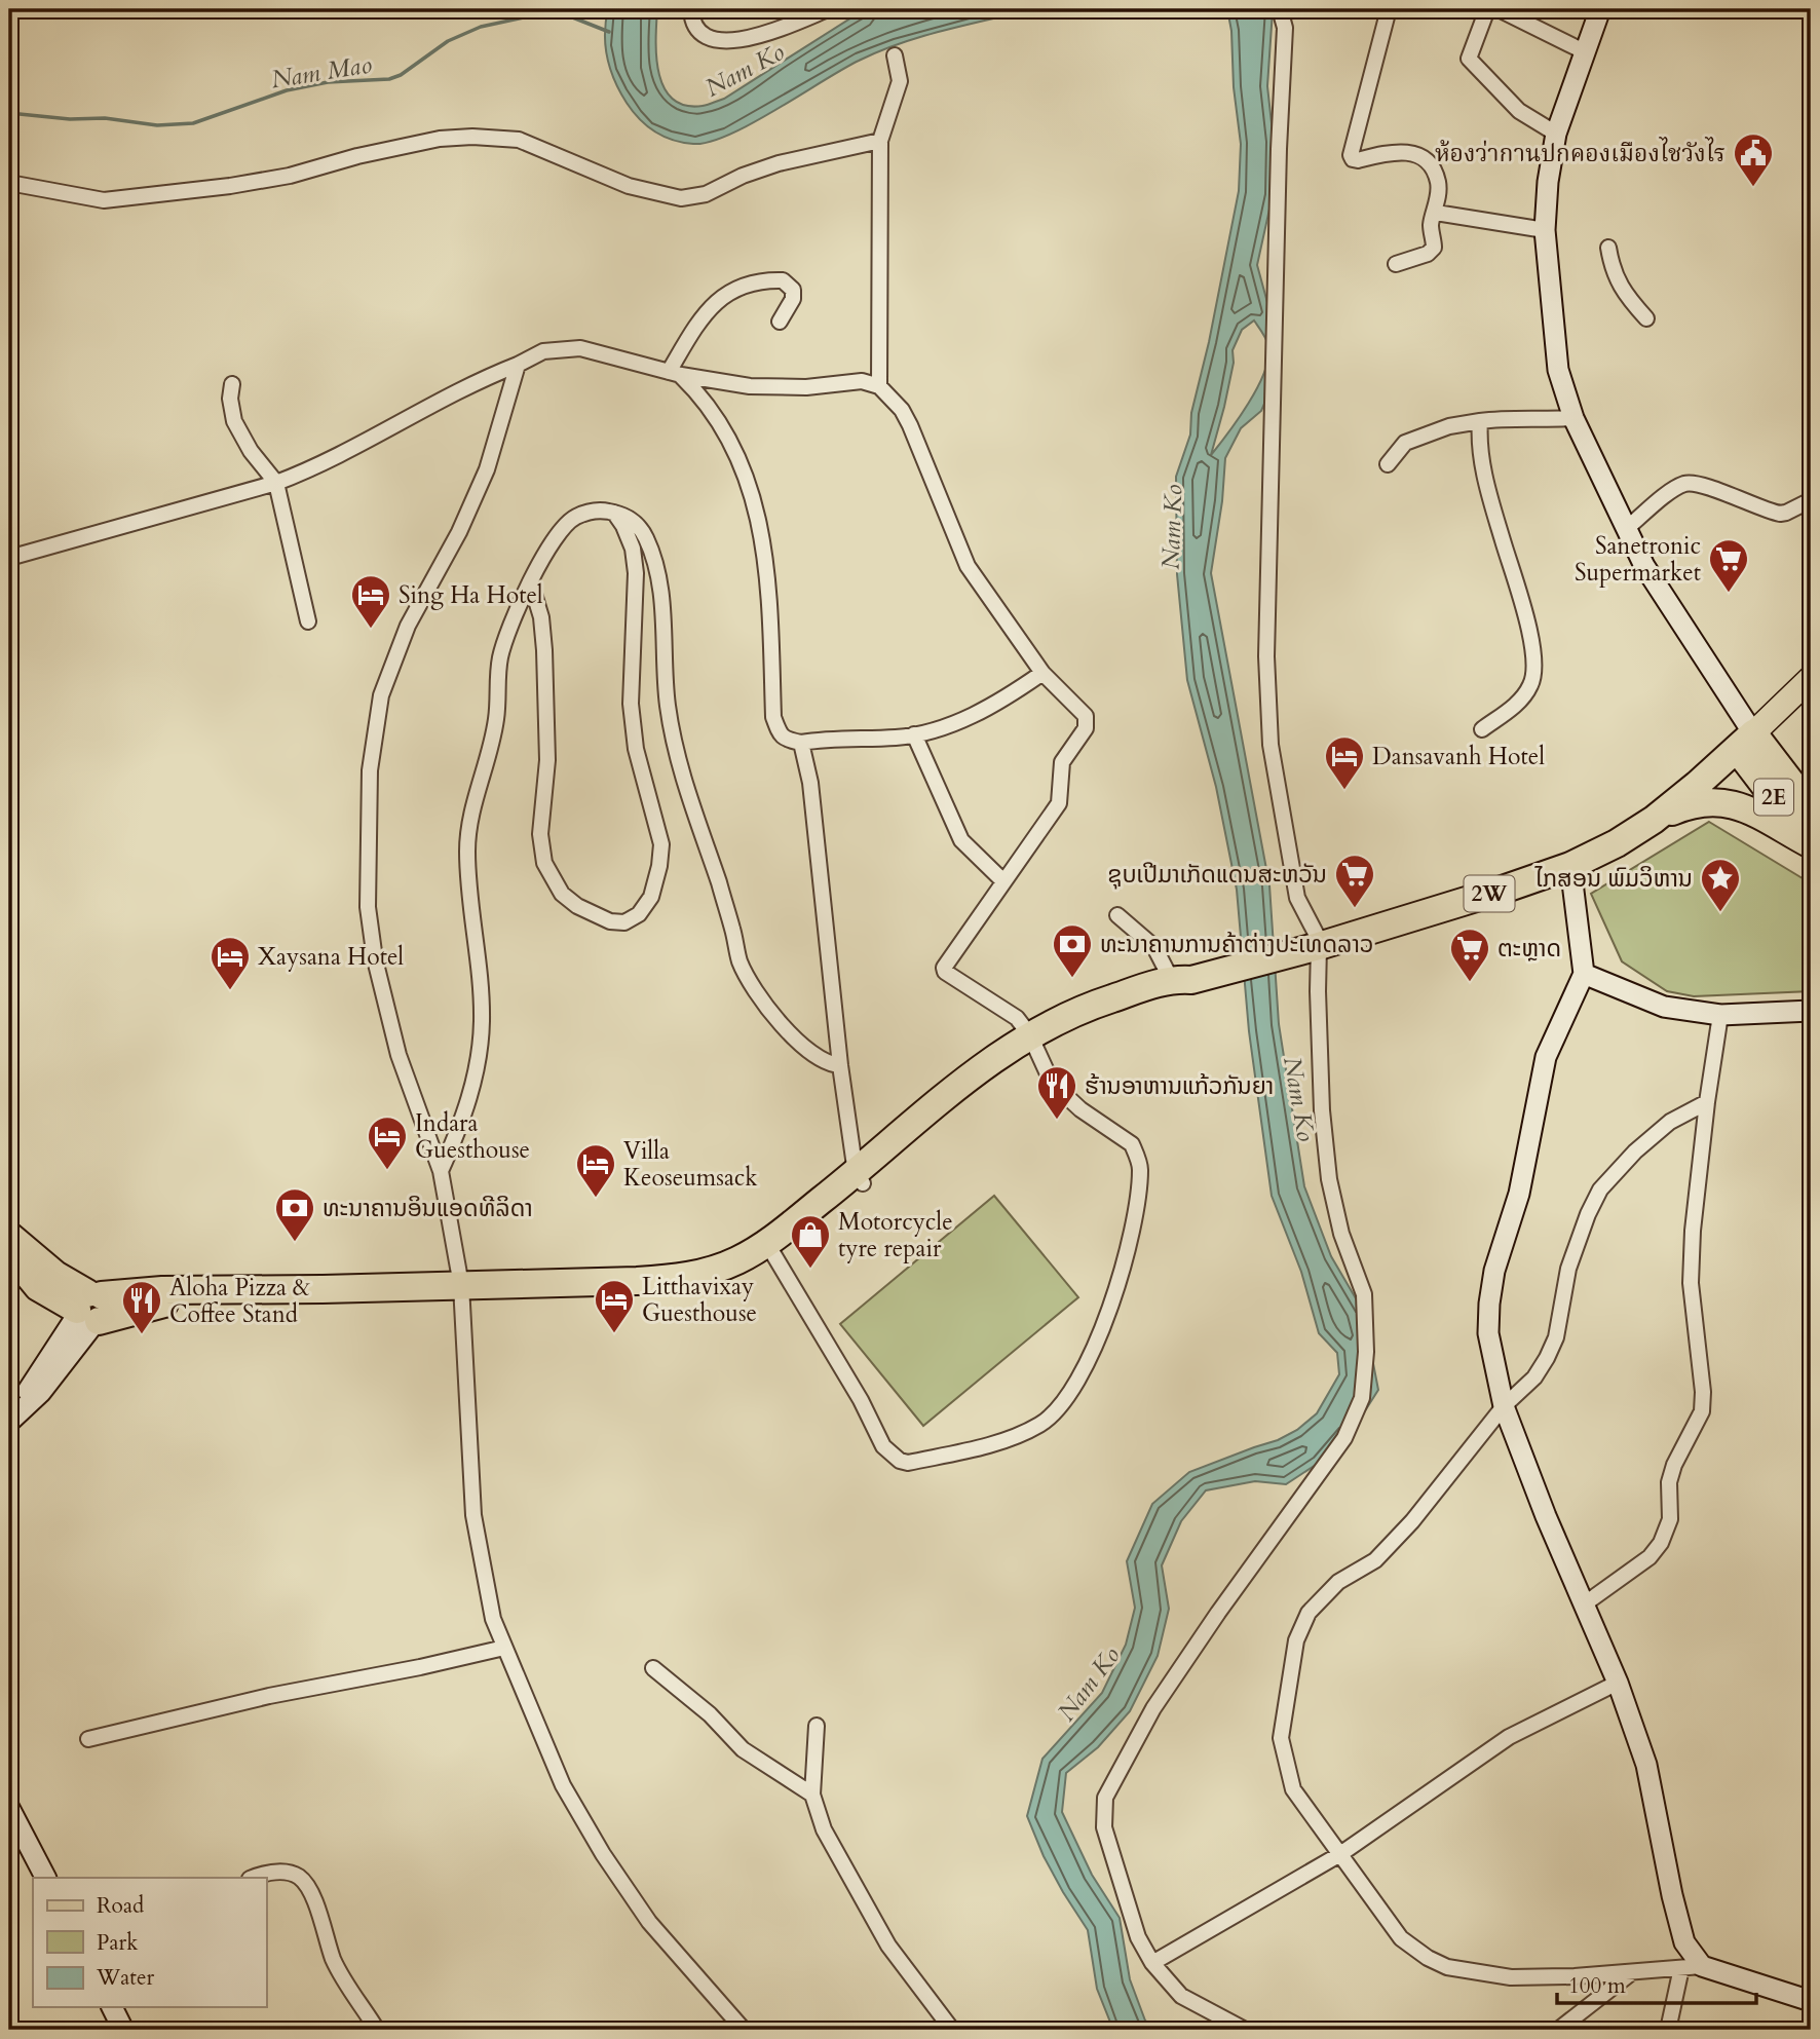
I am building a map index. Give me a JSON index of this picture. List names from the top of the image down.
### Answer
{
  "streets": {
    "highway": ["2E", "2W"]
  },
  "crossings": [
    ["2E", "2W"]
  ],
  "water": ["Nam Ko", "Nam Mao"],
  "places": {
    "public building": ["ห้องว่ากานปกคองเมืองไชวังไร"],
    "supermarket": ["Sanetronic Supermarket", "ຊຸບເປີມາເກັດແດນສະຫວັນ", "ຕະຫຼາດ"],
    "hotel": [
      "Sing Ha Hotel",
      "Dansavanh Hotel",
      "Xaysana Hotel",
      "Indara Guesthouse",
      "Villa Keoseumsack",
      "Litthavixay Guesthouse"
    ],
    "place": ["ໄກສອນ ພົມວິຫານ"],
    "bank": ["ທະນາຄານການຄ້າຕ່າງປະເທດລາວ", "ທະນາຄານອິນແອດທີລິດາ"],
    "restaurant": ["ຮ້ານອາຫານແກ້ວກັນຍາ", "Aloha Pizza & Coffee Stand"],
    "shop": ["Motorcycle tyre repair"]
  },
  "legend": ["Road", "Park", "Water"],
  "scale_bar": "100 m"
}
